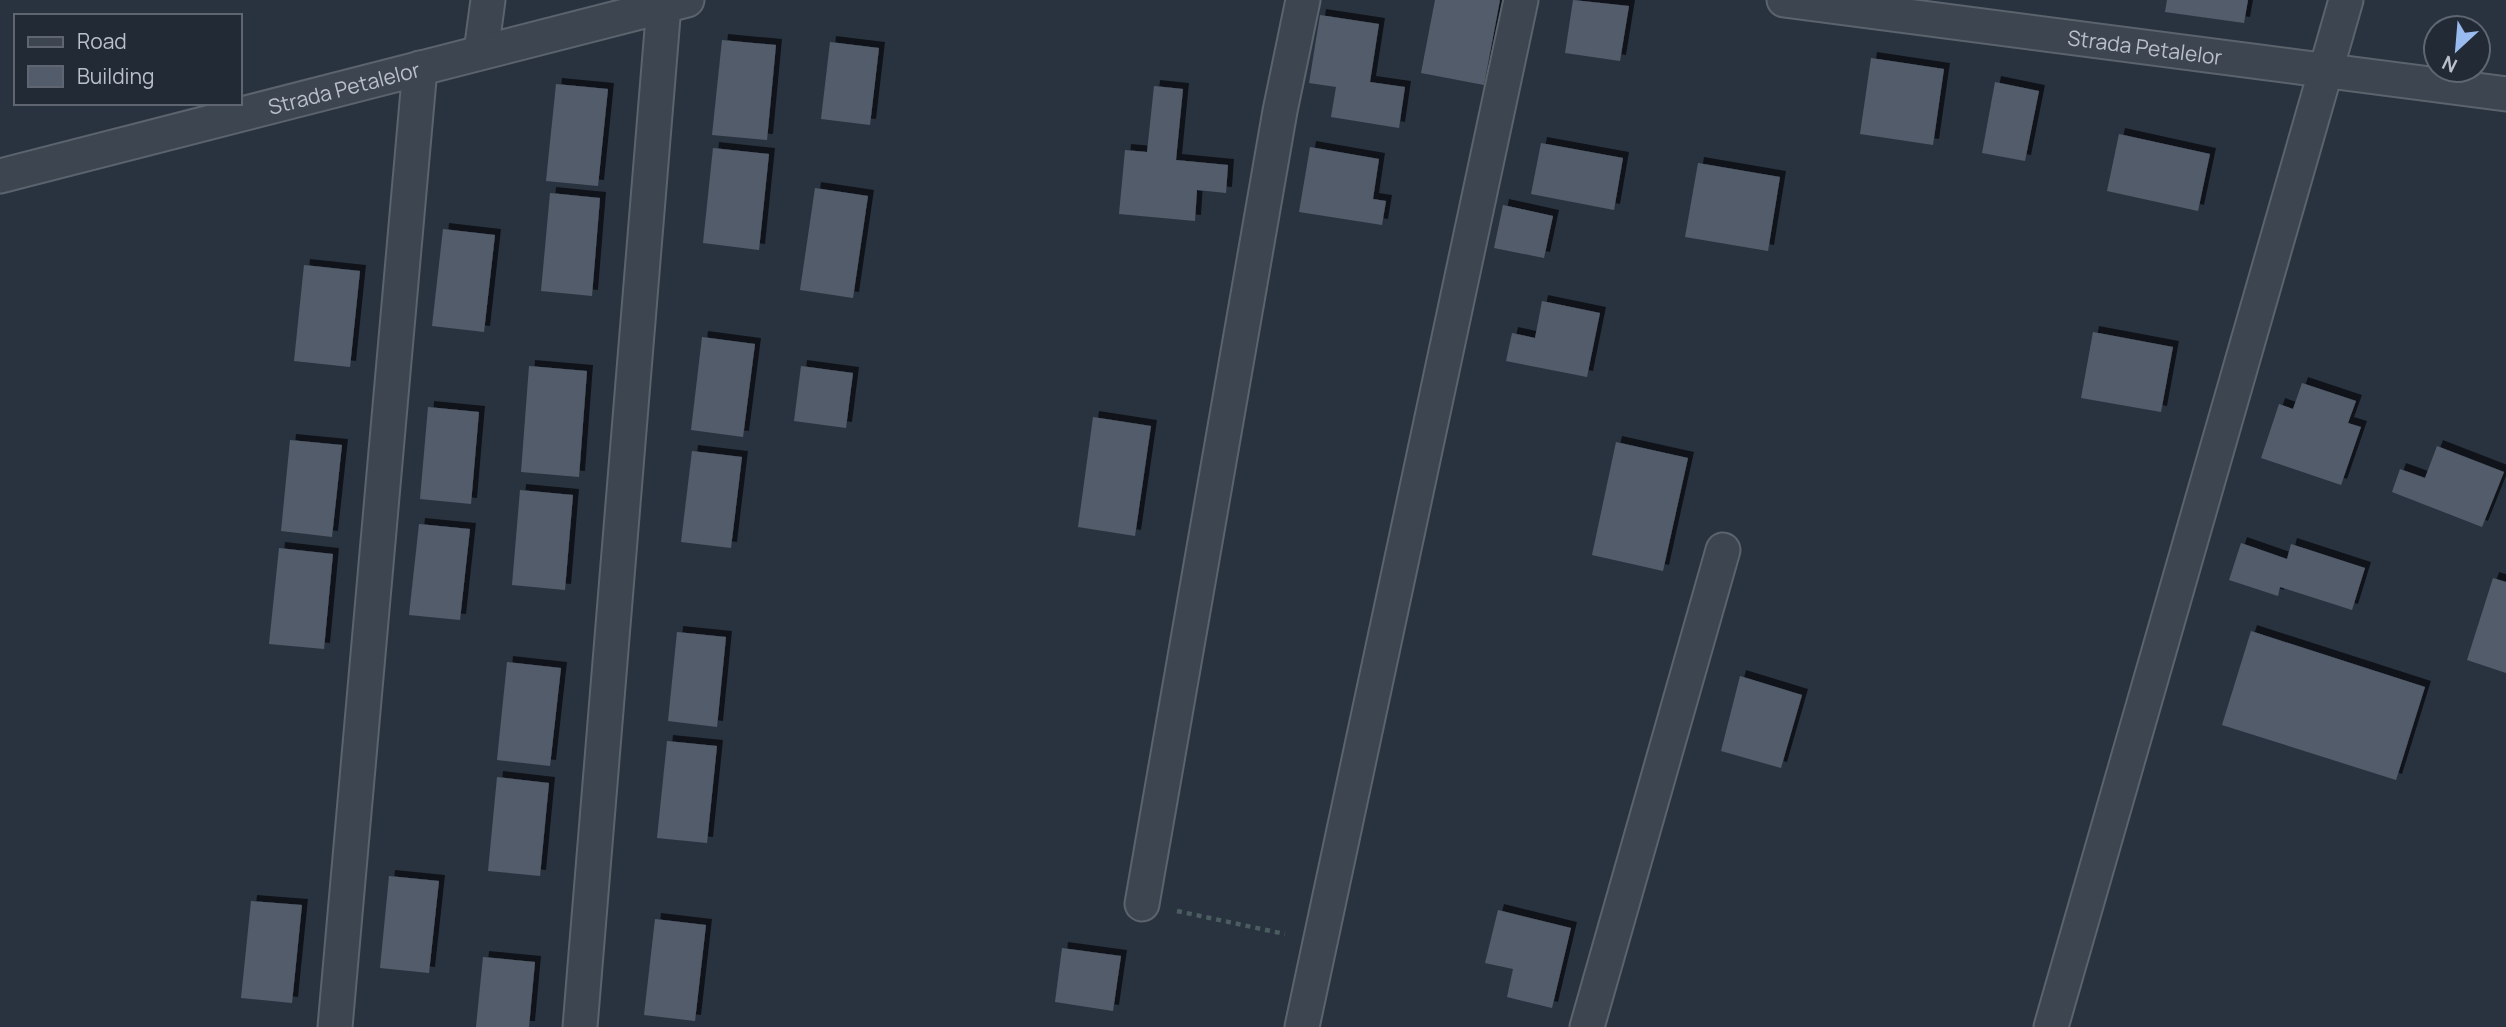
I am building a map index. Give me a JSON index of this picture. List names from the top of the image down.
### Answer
{
  "streets": {
    "street": ["Strada Petalelor"]
  },
  "legend": ["Road", "Building"],
  "north": "bottom left"
}
